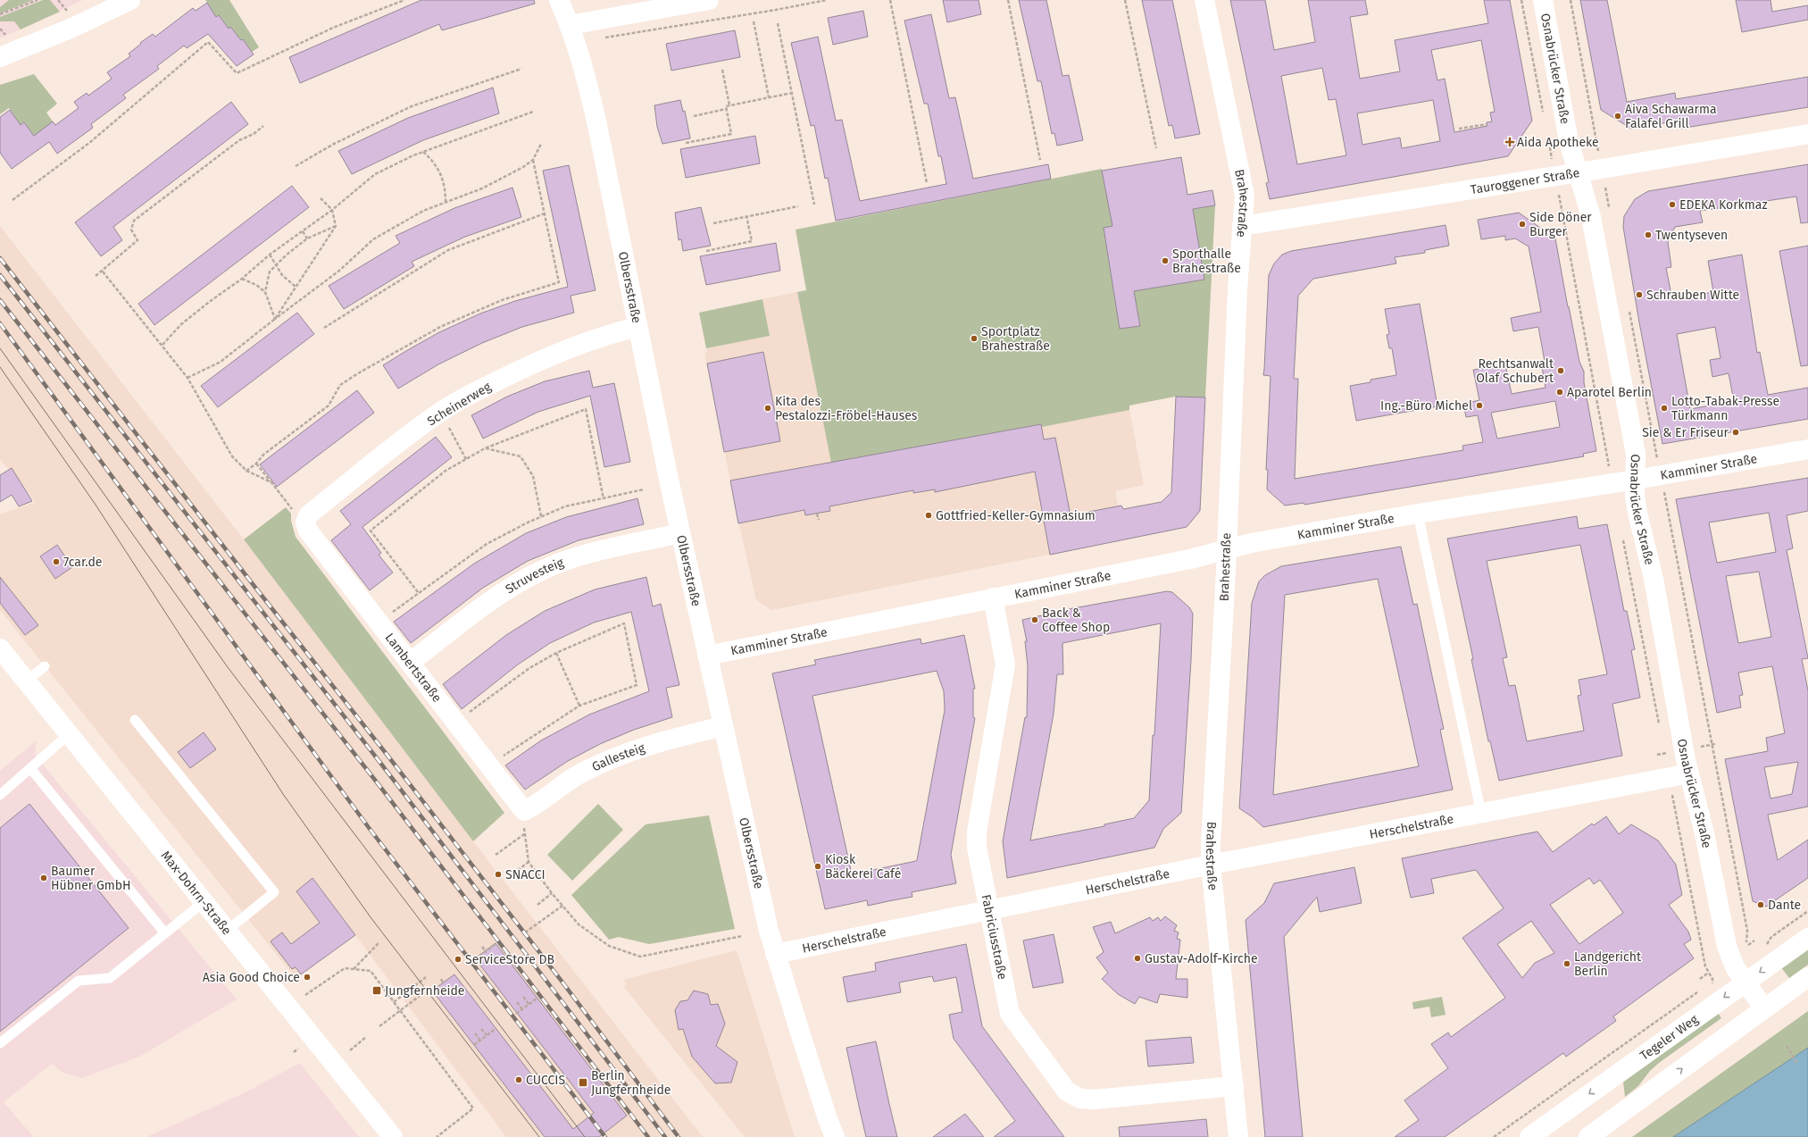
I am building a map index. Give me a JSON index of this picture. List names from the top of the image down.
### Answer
{
  "streets": {
    "street": [
      "Osnabrücker Straße",
      "Tauroggener Straße",
      "Brahestraße",
      "Olbersstraße",
      "Scheinerweg",
      "Kamminer Straße",
      "Struvesteig",
      "Lambertstraße",
      "Gallesteig",
      "Herschelstraße",
      "Max-Dohrn-Straße",
      "Fabriciusstraße",
      "Tegeler Weg"
    ]
  },
  "crossings": [
    ["Osnabrücker Straße", "Tauroggener Straße"],
    ["Osnabrücker Straße", "Kamminer Straße"],
    ["Osnabrücker Straße", "Herschelstraße"],
    ["Osnabrücker Straße", "Tegeler Weg"],
    ["Tauroggener Straße", "Brahestraße"],
    ["Brahestraße", "Kamminer Straße"],
    ["Brahestraße", "Herschelstraße"],
    ["Brahestraße", "Fabriciusstraße"],
    ["Olbersstraße", "Scheinerweg"],
    ["Olbersstraße", "Kamminer Straße"],
    ["Olbersstraße", "Struvesteig"],
    ["Olbersstraße", "Gallesteig"],
    ["Olbersstraße", "Herschelstraße"],
    ["Scheinerweg", "Lambertstraße"],
    ["Kamminer Straße", "Fabriciusstraße"],
    ["Struvesteig", "Lambertstraße"],
    ["Lambertstraße", "Gallesteig"],
    ["Herschelstraße", "Fabriciusstraße"]
  ],
  "places": {
    "other": [
      "Aiva Schawarma Falafel Grill",
      "EDEKA Korkmaz",
      "Side Döner Burger",
      "Twentyseven",
      "Sporthalle Brahestraße",
      "Schrauben Witte",
      "Sportplatz Brahestraße",
      "Rechtsanwalt Olaf Schubert",
      "Aparotel Berlin",
      "Ing.-Büro Michel",
      "Kita des Pestalozzi-Fröbel-Hauses",
      "Lotto-Tabak-Presse Türkmann",
      "Sie & Er Friseur",
      "Gottfried-Keller-Gymnasium",
      "7car.de",
      "Back & Coffee Shop",
      "Kiosk Bäckerei Café",
      "SNACCI",
      "Baumer Hübner GmbH",
      "Dante",
      "Gustav-Adolf-Kirche",
      "ServiceStore DB",
      "Landgericht Berlin",
      "Asia Good Choice",
      "CUCCIS"
    ],
    "health": ["Aida Apotheke"],
    "transit": ["Jungfernheide", "Berlin Jungfernheide"]
  }
}
